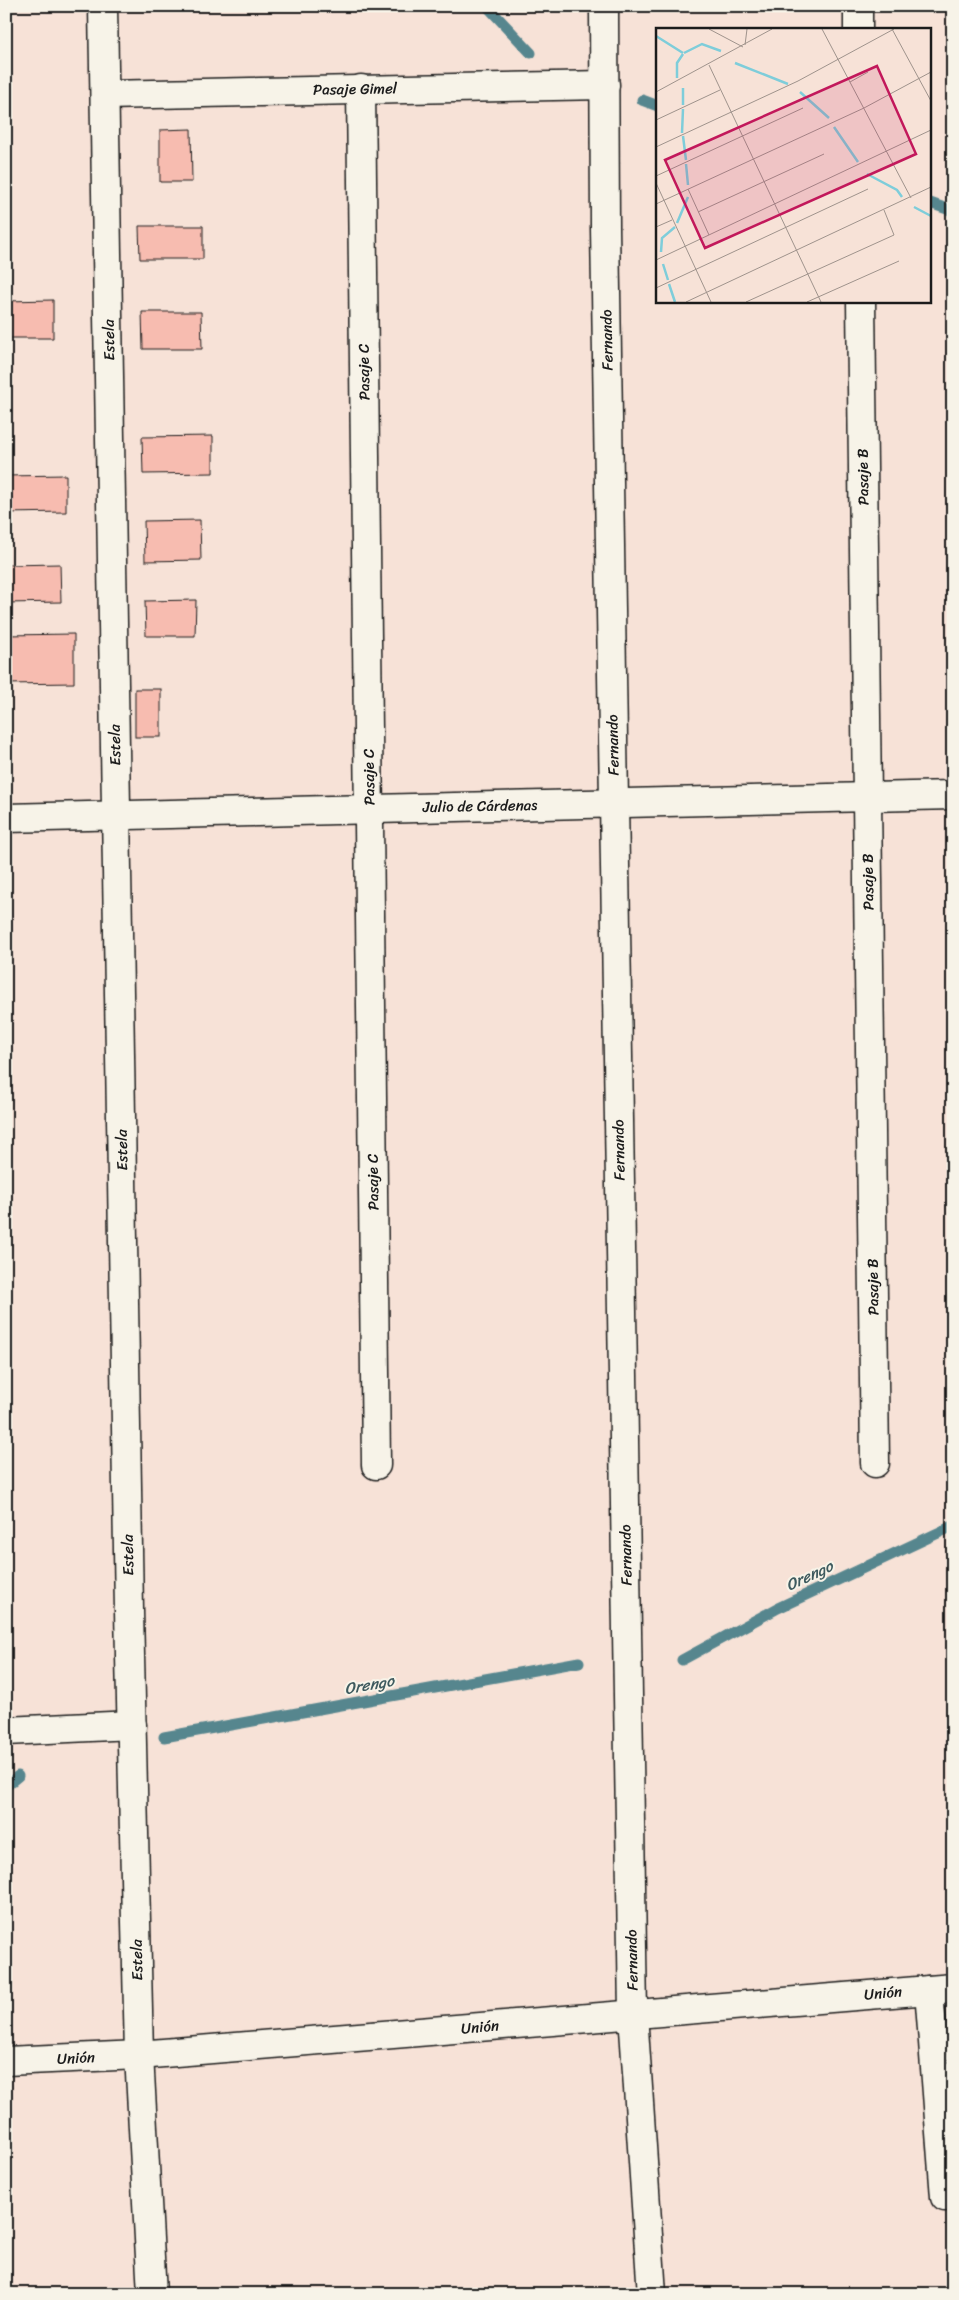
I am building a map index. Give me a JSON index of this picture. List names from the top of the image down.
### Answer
{
  "streets": {
    "street": [
      "Pasaje Gimel",
      "Estela",
      "Fernando",
      "Pasaje C",
      "Pasaje B",
      "Julio de Cárdenas",
      "Unión"
    ]
  },
  "crossings": [
    ["Pasaje Gimel", "Estela"],
    ["Pasaje Gimel", "Fernando"],
    ["Pasaje Gimel", "Pasaje C"],
    ["Estela", "Julio de Cárdenas"],
    ["Estela", "Unión"],
    ["Fernando", "Julio de Cárdenas"],
    ["Fernando", "Unión"],
    ["Pasaje C", "Julio de Cárdenas"],
    ["Pasaje B", "Julio de Cárdenas"]
  ],
  "water": ["Orengo"]
}
